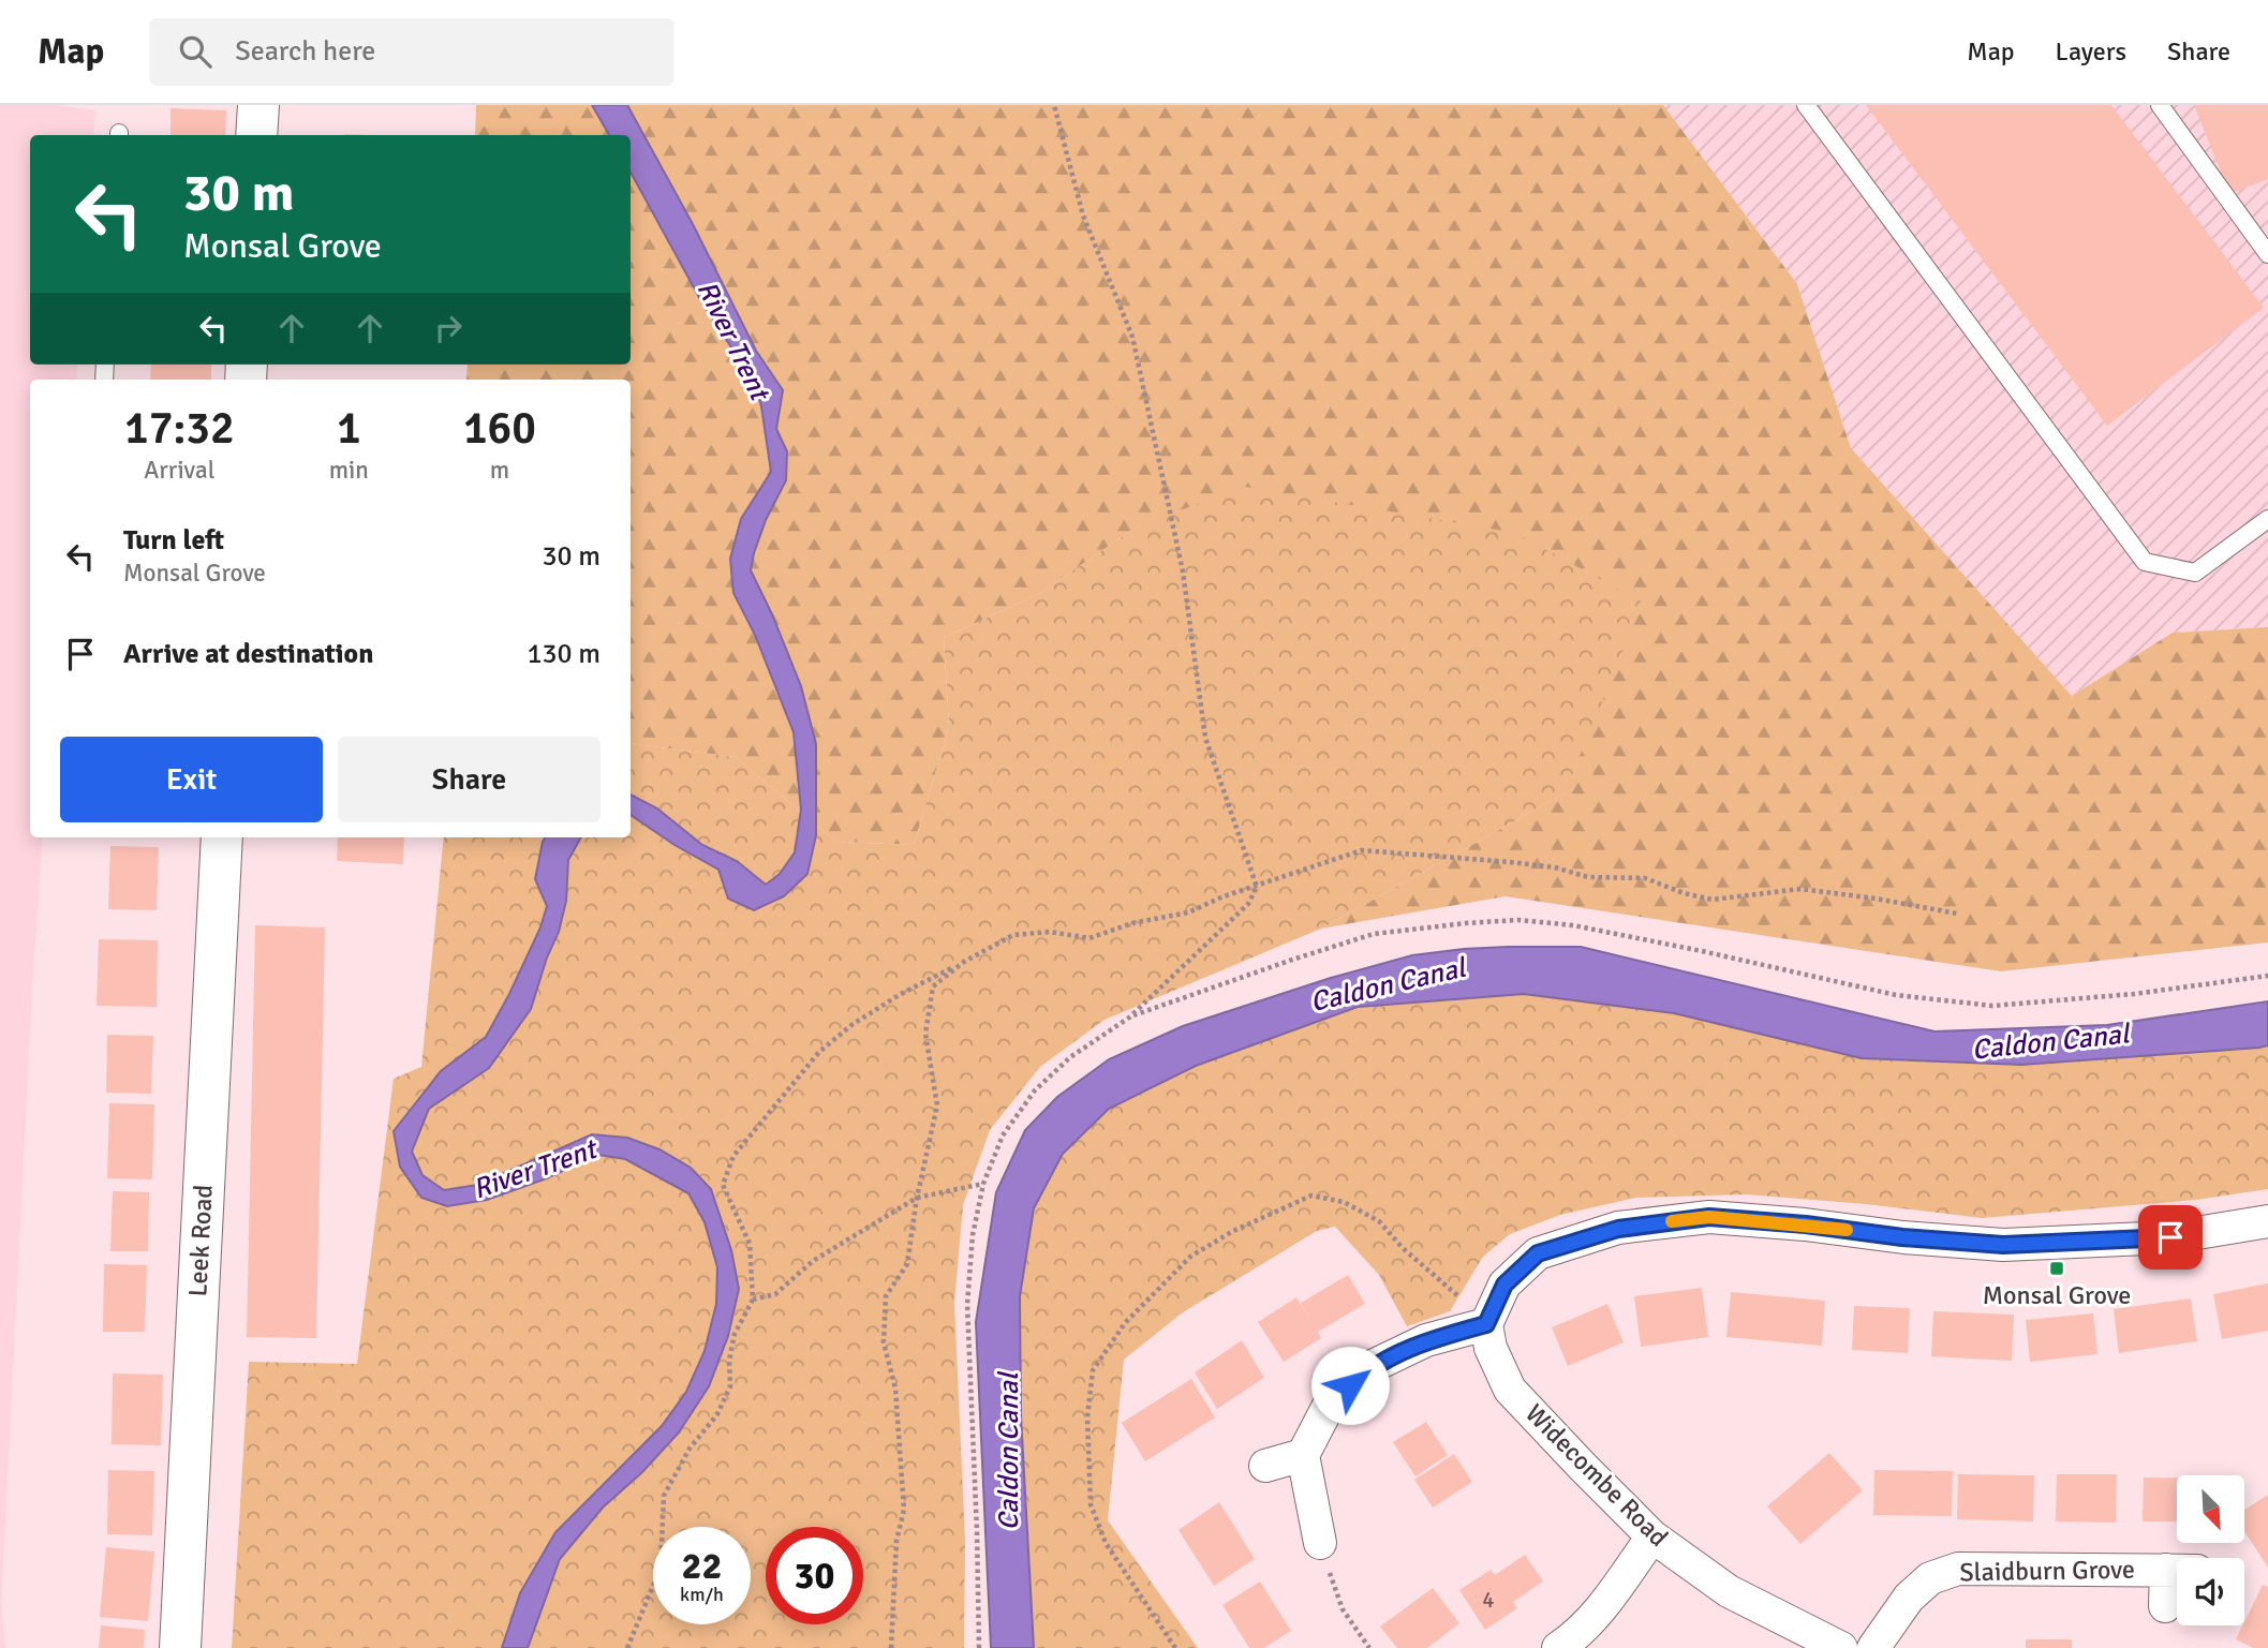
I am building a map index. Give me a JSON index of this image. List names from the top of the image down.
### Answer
{
  "streets": {
    "main road": ["Leek Road"],
    "street": ["Widecombe Road", "Slaidburn Grove"]
  },
  "water": ["River Trent", "Caldon Canal"],
  "places": {
    "transit": ["Monsal Grove"]
  },
  "house_numbers": ["4"],
  "north": "bottom right",
  "page": {
    "header": "Map",
    "search": "Search here",
    "nav": ["Map", "Layers", "Share"],
    "turn": ["30 m", "Monsal Grove"],
    "eta": [
      "17:32",
      "Arrival",
      "1",
      "min",
      "160",
      "m"
    ],
    "list": [
      {
        "name": "Turn left",
        "note": "Monsal Grove",
        "value": "30 m"
      },
      {
        "name": "Arrive at destination",
        "value": "130 m"
      }
    ],
    "buttons": ["Exit", "Share"],
    "speed": "22 km/h",
    "limit": "30"
  }
}
